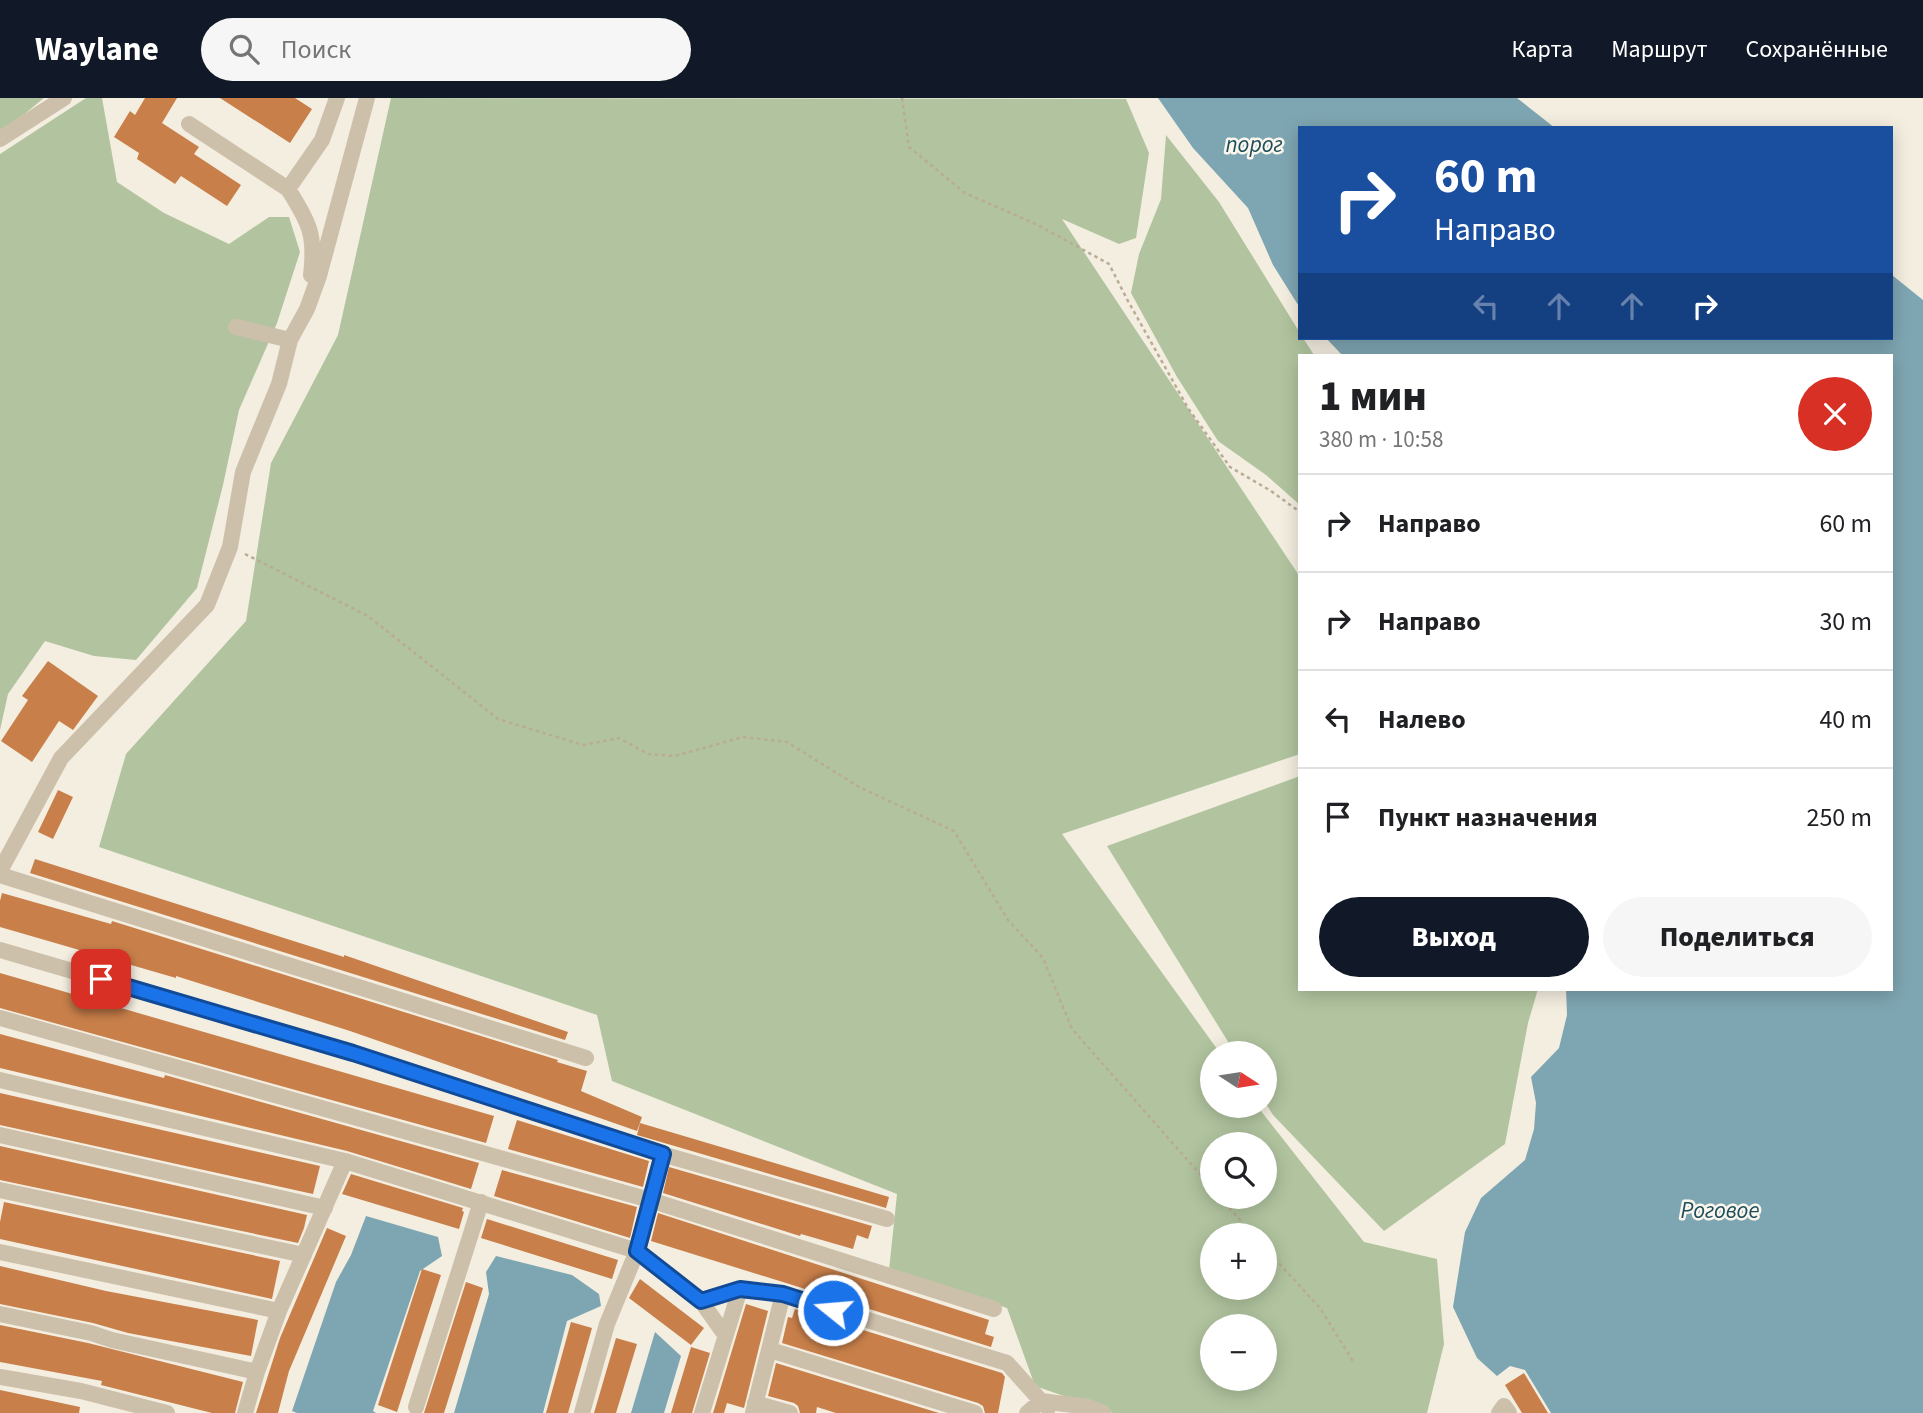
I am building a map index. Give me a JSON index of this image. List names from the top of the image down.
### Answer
{
  "water": ["порог", "Роговое"],
  "north": "right",
  "page": {
    "header": "Waylane",
    "search": "Поиск",
    "nav": ["Карта", "Маршрут", "Сохранённые"],
    "turn": ["60 m", "Направо"],
    "heading": ["1 мин", "380 m · 10:58"],
    "list": [
      {
        "name": "Направо",
        "value": "60 m"
      },
      {
        "name": "Направо",
        "value": "30 m"
      },
      {
        "name": "Налево",
        "value": "40 m"
      },
      {
        "name": "Пункт назначения",
        "value": "250 m"
      }
    ],
    "buttons": ["Выход", "Поделиться"],
    "map_buttons": ["+", "−"]
  }
}
